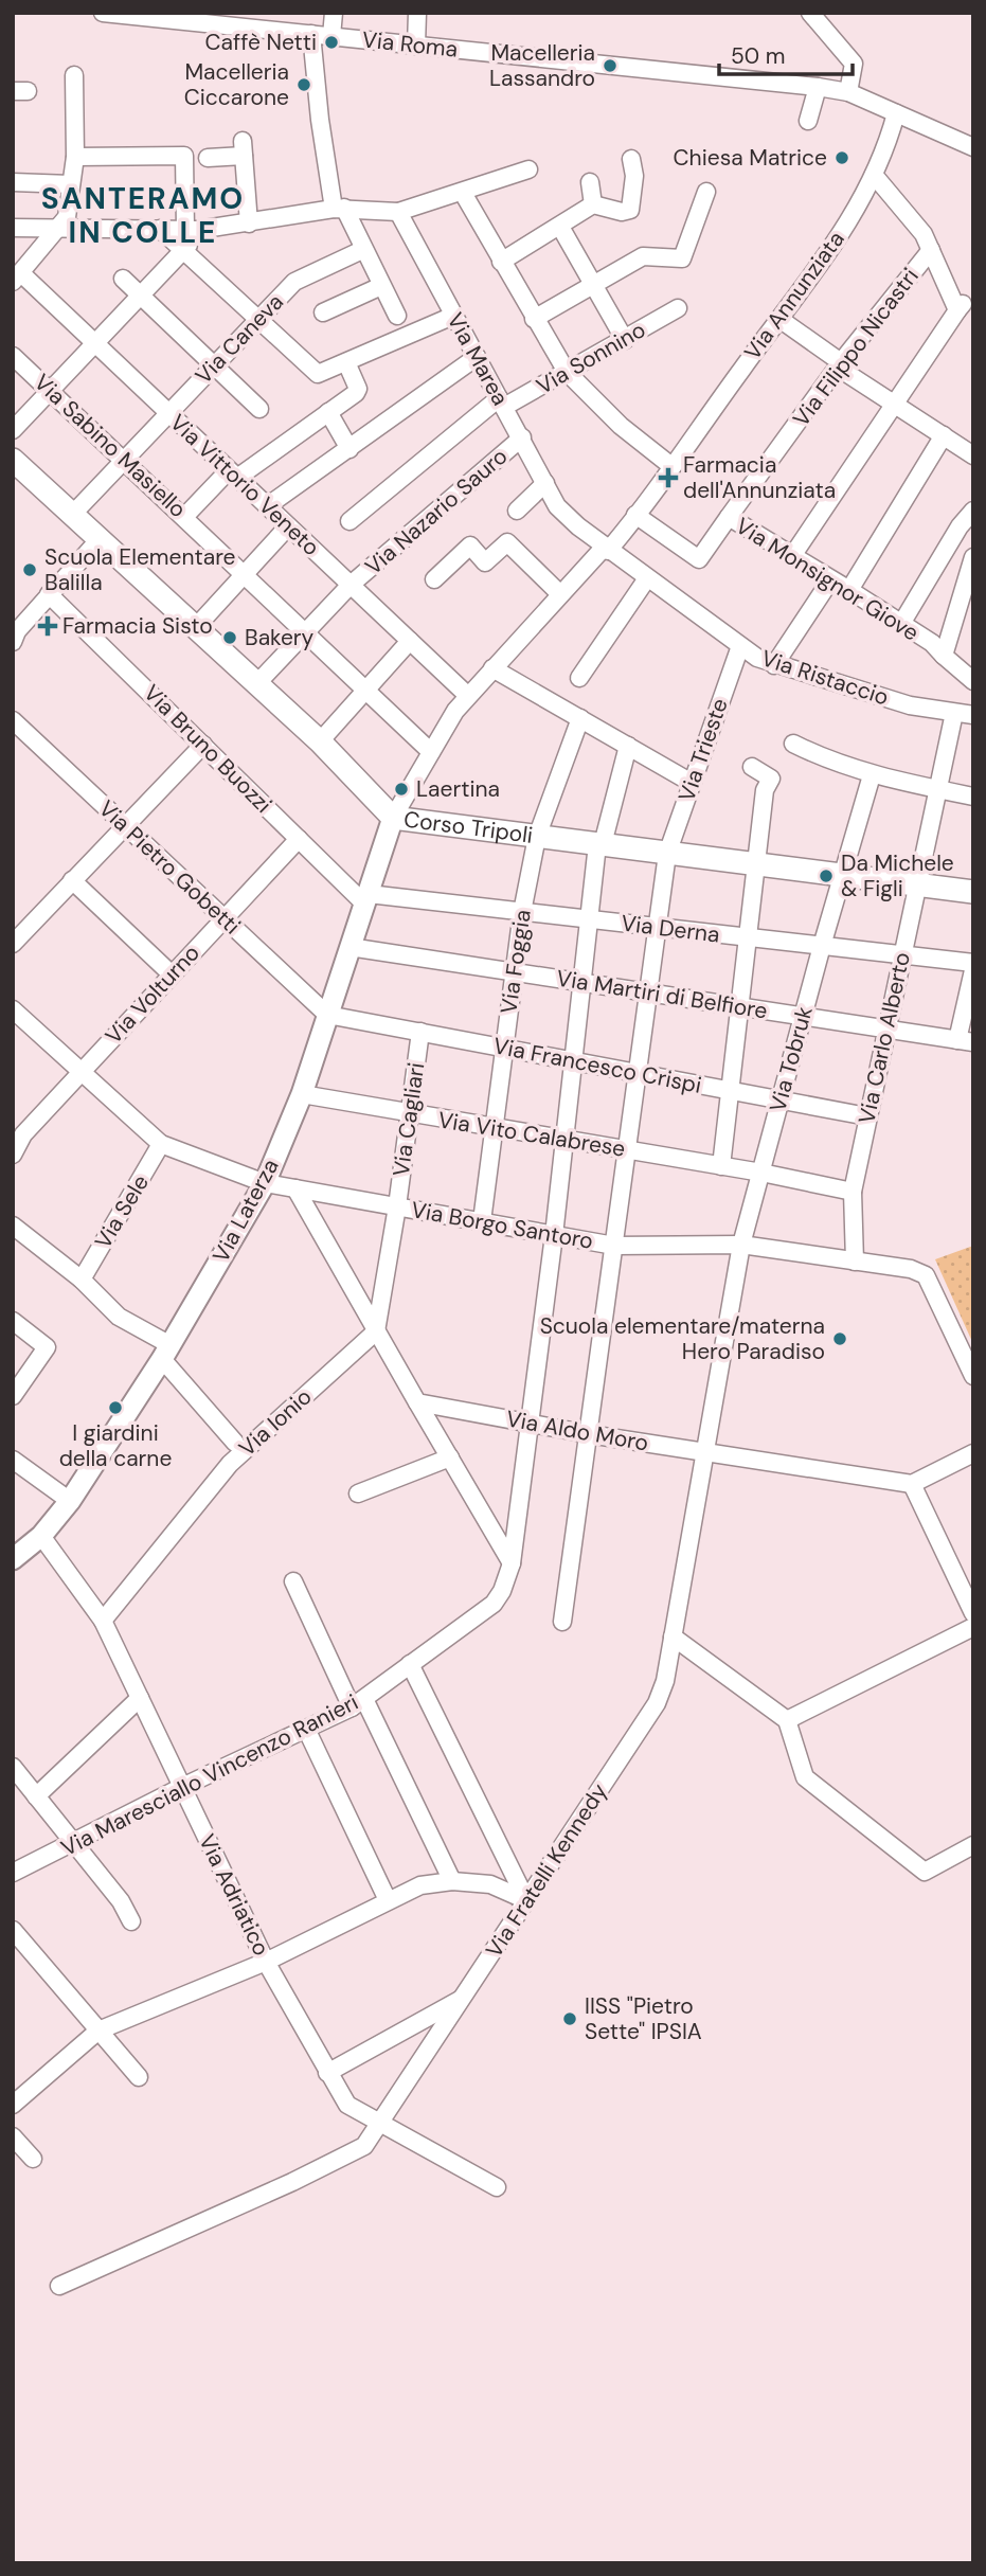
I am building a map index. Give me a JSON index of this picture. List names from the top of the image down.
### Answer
{
  "streets": {
    "main road": ["Corso Tripoli"],
    "street": [
      "Via Roma",
      "Via Annunziata",
      "Via Caneva",
      "Via Filippo Nicastri",
      "Via Sonnino",
      "Via Marea",
      "Via Sabino Masiello",
      "Via Vittorio Veneto",
      "Via Nazario Sauro",
      "Via Monsignor Giove",
      "Via Ristaccio",
      "Via Bruno Buozzi",
      "Via Trieste",
      "Via Pietro Gobetti",
      "Via Derna",
      "Via Foggia",
      "Via Volturno",
      "Via Martiri di Belfiore",
      "Via Carlo Alberto",
      "Via Tobruk",
      "Via Francesco Crispi",
      "Via Cagliari",
      "Via Vito Calabrese",
      "Via Laterza",
      "Via Sele",
      "Via Borgo Santoro",
      "Via Ionio",
      "Via Aldo Moro",
      "Via Maresciallo Vincenzo Ranieri",
      "Via Fratelli Kennedy",
      "Via Adriatico"
    ]
  },
  "crossings": [
    ["Via Roma", "Via Annunziata"],
    ["Via Annunziata", "Via Sabino Masiello"],
    ["Via Annunziata", "Via Vittorio Veneto"],
    ["Via Annunziata", "Via Monsignor Giove"],
    ["Via Annunziata", "Via Ristaccio"],
    ["Via Annunziata", "Corso Tripoli"],
    ["Via Annunziata", "Via Laterza"],
    ["Via Caneva", "Via Sabino Masiello"],
    ["Via Caneva", "Via Vittorio Veneto"],
    ["Via Caneva", "Corso Tripoli"],
    ["Via Filippo Nicastri", "Via Monsignor Giove"],
    ["Via Sonnino", "Via Marea"],
    ["Via Marea", "Via Nazario Sauro"],
    ["Via Marea", "Via Ristaccio"],
    ["Via Sabino Masiello", "Via Nazario Sauro"],
    ["Via Vittorio Veneto", "Via Nazario Sauro"],
    ["Via Nazario Sauro", "Corso Tripoli"],
    ["Via Ristaccio", "Via Trieste"],
    ["Via Ristaccio", "Via Carlo Alberto"],
    ["Via Bruno Buozzi", "Via Derna"],
    ["Via Bruno Buozzi", "Via Volturno"],
    ["Via Bruno Buozzi", "Via Laterza"],
    ["Via Trieste", "Corso Tripoli"],
    ["Via Trieste", "Via Derna"],
    ["Via Trieste", "Via Martiri di Belfiore"],
    ["Via Trieste", "Via Francesco Crispi"],
    ["Via Trieste", "Via Vito Calabrese"],
    ["Via Trieste", "Via Borgo Santoro"],
    ["Via Trieste", "Via Aldo Moro"],
    ["Corso Tripoli", "Via Foggia"],
    ["Corso Tripoli", "Via Carlo Alberto"],
    ["Corso Tripoli", "Via Tobruk"],
    ["Corso Tripoli", "Via Laterza"],
    ["Corso Tripoli", "Via Maresciallo Vincenzo Ranieri"],
    ["Via Pietro Gobetti", "Via Volturno"],
    ["Via Pietro Gobetti", "Via Francesco Crispi"],
    ["Via Pietro Gobetti", "Via Laterza"],
    ["Via Derna", "Via Foggia"],
    ["Via Derna", "Via Carlo Alberto"],
    ["Via Derna", "Via Tobruk"],
    ["Via Derna", "Via Laterza"],
    ["Via Derna", "Via Maresciallo Vincenzo Ranieri"],
    ["Via Foggia", "Via Martiri di Belfiore"],
    ["Via Foggia", "Via Francesco Crispi"],
    ["Via Foggia", "Via Vito Calabrese"],
    ["Via Foggia", "Via Borgo Santoro"],
    ["Via Martiri di Belfiore", "Via Carlo Alberto"],
    ["Via Martiri di Belfiore", "Via Tobruk"],
    ["Via Martiri di Belfiore", "Via Laterza"],
    ["Via Martiri di Belfiore", "Via Maresciallo Vincenzo Ranieri"],
    ["Via Carlo Alberto", "Via Francesco Crispi"],
    ["Via Carlo Alberto", "Via Vito Calabrese"],
    ["Via Carlo Alberto", "Via Borgo Santoro"],
    ["Via Tobruk", "Via Francesco Crispi"],
    ["Via Tobruk", "Via Vito Calabrese"],
    ["Via Tobruk", "Via Borgo Santoro"],
    ["Via Tobruk", "Via Fratelli Kennedy"],
    ["Via Francesco Crispi", "Via Cagliari"],
    ["Via Francesco Crispi", "Via Laterza"],
    ["Via Francesco Crispi", "Via Maresciallo Vincenzo Ranieri"],
    ["Via Cagliari", "Via Vito Calabrese"],
    ["Via Cagliari", "Via Borgo Santoro"],
    ["Via Vito Calabrese", "Via Laterza"],
    ["Via Vito Calabrese", "Via Maresciallo Vincenzo Ranieri"],
    ["Via Laterza", "Via Borgo Santoro"],
    ["Via Laterza", "Via Adriatico"],
    ["Via Sele", "Via Borgo Santoro"],
    ["Via Borgo Santoro", "Via Maresciallo Vincenzo Ranieri"],
    ["Via Borgo Santoro", "Via Fratelli Kennedy"],
    ["Via Ionio", "Via Adriatico"],
    ["Via Aldo Moro", "Via Maresciallo Vincenzo Ranieri"],
    ["Via Aldo Moro", "Via Fratelli Kennedy"],
    ["Via Maresciallo Vincenzo Ranieri", "Via Adriatico"],
    ["Via Fratelli Kennedy", "Via Adriatico"]
  ],
  "districts": ["SANTERAMO IN COLLE"],
  "places": {
    "other": [
      "Caffè Netti",
      "Macelleria Lassandro",
      "Macelleria Ciccarone",
      "Chiesa Matrice",
      "Scuola Elementare Balilla",
      "Bakery",
      "Laertina",
      "Da Michele & Figli",
      "Scuola elementare/materna Hero Paradiso",
      "I giardini della carne",
      "IISS \"Pietro Sette\" IPSIA"
    ],
    "health": ["Farmacia dell'Annunziata", "Farmacia Sisto"]
  },
  "scale_bar": "50 m"
}
